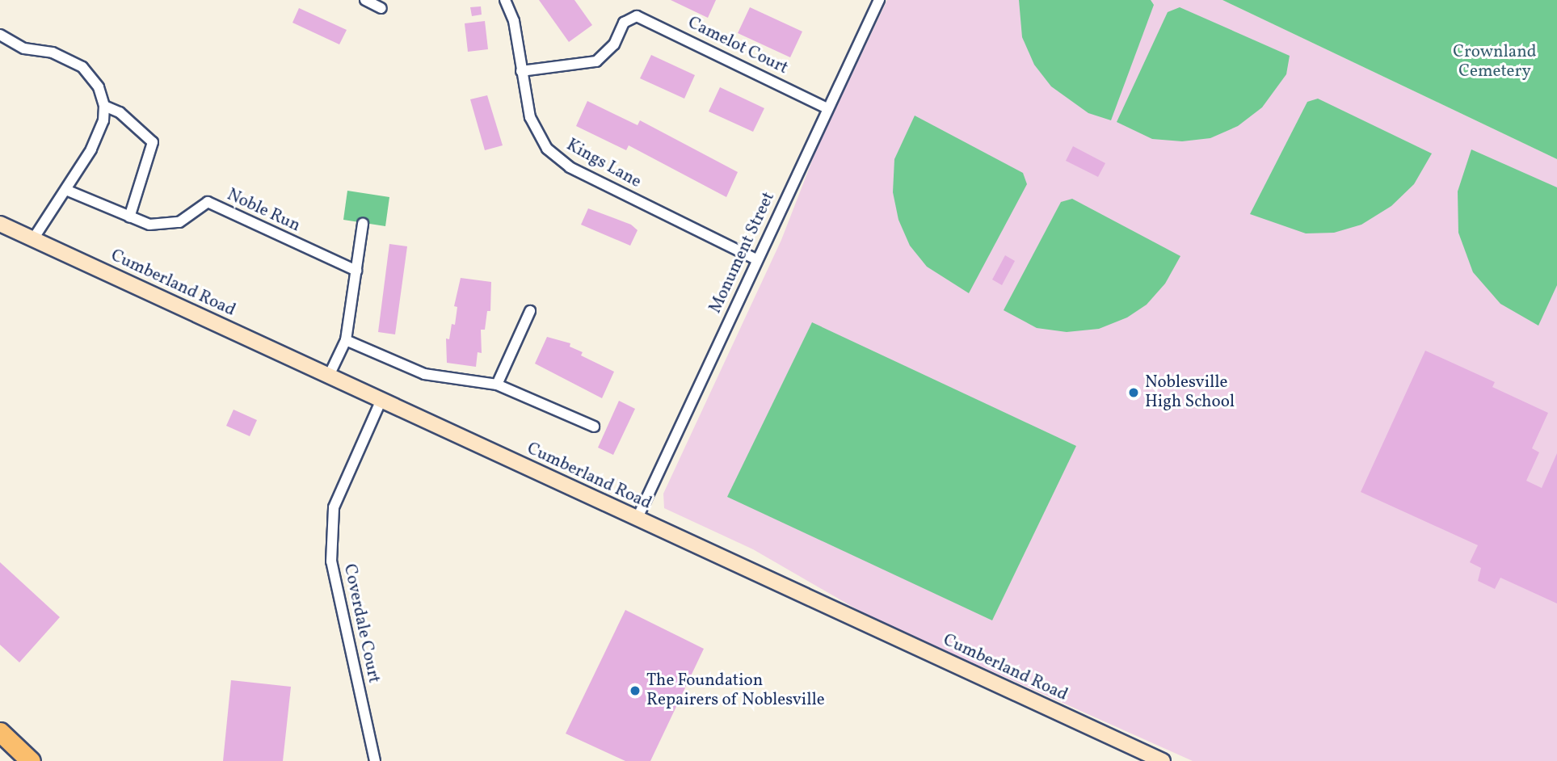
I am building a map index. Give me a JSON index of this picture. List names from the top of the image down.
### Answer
{
  "streets": {
    "street": [
      "Camelot Court",
      "Kings Lane",
      "Noble Run",
      "Monument Street",
      "Cumberland Road",
      "Coverdale Court"
    ]
  },
  "crossings": [
    ["Camelot Court", "Kings Lane"],
    ["Camelot Court", "Monument Street"],
    ["Kings Lane", "Monument Street"],
    ["Monument Street", "Cumberland Road"],
    ["Cumberland Road", "Coverdale Court"]
  ],
  "parks": ["Crownland Cemetery"],
  "places": ["Noblesville High School", "The Foundation Repairers of Noblesville"]
}
